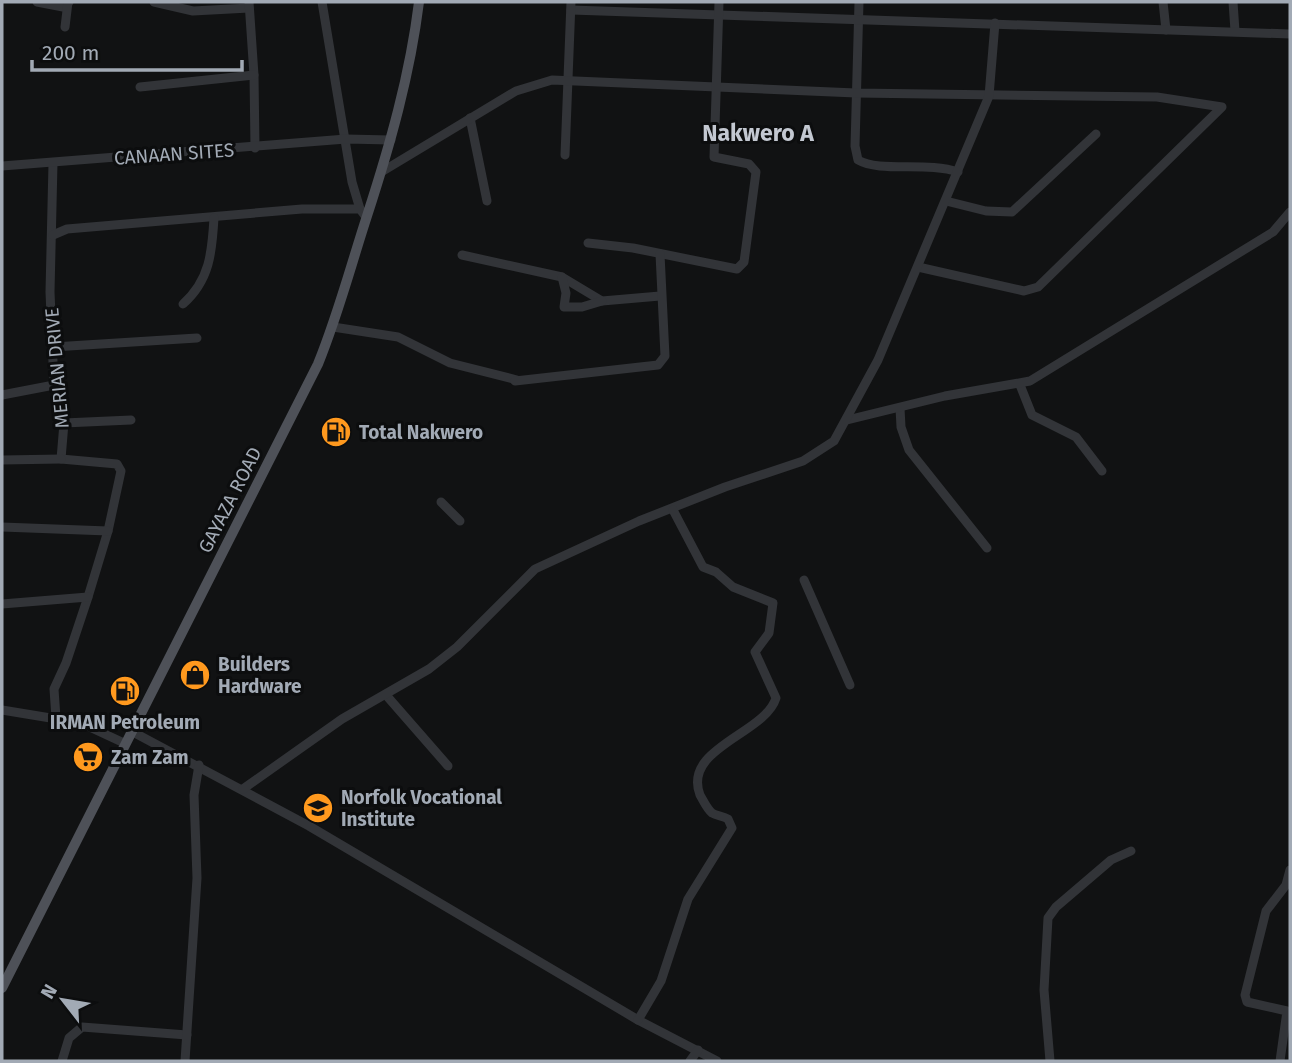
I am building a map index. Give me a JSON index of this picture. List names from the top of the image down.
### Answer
{
  "streets": {
    "main road": ["GAYAZA ROAD"],
    "street": ["CANAAN SITES", "MERIAN DRIVE"]
  },
  "crossings": [
    ["CANAAN SITES", "MERIAN DRIVE"],
    ["CANAAN SITES", "GAYAZA ROAD"]
  ],
  "districts": ["Nakwero A"],
  "places": {
    "fuel station": ["Total Nakwero", "IRMAN Petroleum"],
    "shop": ["Builders Hardware"],
    "supermarket": ["Zam Zam"],
    "school or university": ["Norfolk Vocational Institute"]
  },
  "scale_bar": "200 m",
  "north": "top left"
}
